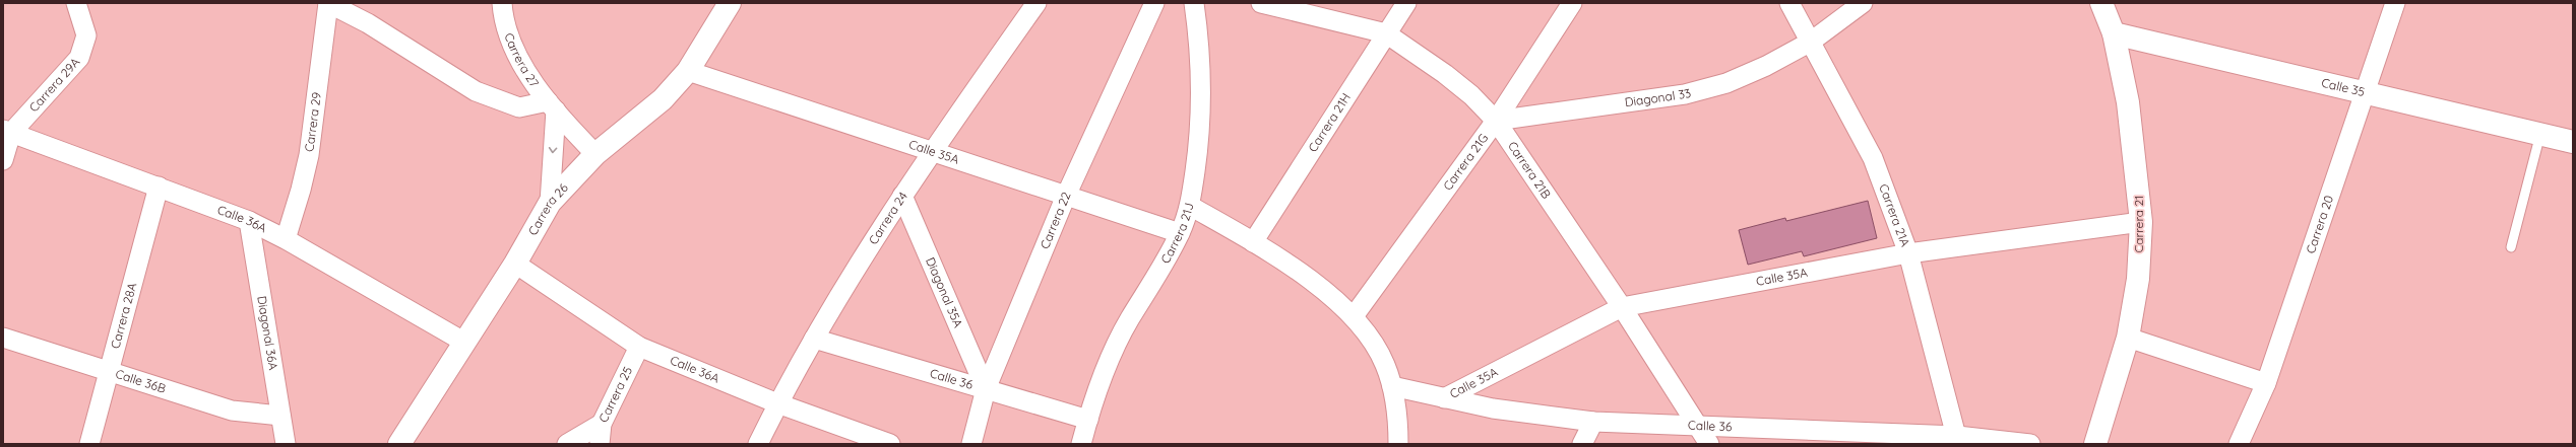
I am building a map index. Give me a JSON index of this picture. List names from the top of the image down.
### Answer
{
  "streets": {
    "street": [
      "Carrera 27",
      "Carrera 29A",
      "Calle 35",
      "Diagonal 33",
      "Carrera 29",
      "Carrera 21H",
      "Calle 35A",
      "Carrera 21G",
      "Carrera 21B",
      "Carrera 26",
      "Carrera 21A",
      "Carrera 24",
      "Calle 36A",
      "Carrera 22",
      "Carrera 21",
      "Carrera 20",
      "Carrera 21J",
      "Diagonal 35A",
      "Carrera 28A",
      "Diagonal 36A",
      "Calle 36",
      "Calle 36B",
      "Carrera 25"
    ]
  },
  "crossings": [
    ["Carrera 27", "Carrera 26"],
    ["Carrera 29A", "Calle 36A"],
    ["Calle 35", "Carrera 21"],
    ["Calle 35", "Carrera 20"],
    ["Diagonal 33", "Carrera 21G"],
    ["Diagonal 33", "Carrera 21B"],
    ["Diagonal 33", "Carrera 21A"],
    ["Carrera 29", "Calle 36A"],
    ["Carrera 21H", "Carrera 21B"],
    ["Calle 35A", "Carrera 21B"],
    ["Calle 35A", "Carrera 26"],
    ["Calle 35A", "Carrera 21A"],
    ["Calle 35A", "Carrera 24"],
    ["Calle 35A", "Carrera 22"],
    ["Calle 35A", "Carrera 21"],
    ["Calle 35A", "Carrera 21J"],
    ["Calle 35A", "Calle 36"],
    ["Carrera 21G", "Carrera 21B"],
    ["Carrera 21B", "Calle 36"],
    ["Carrera 26", "Calle 36A"],
    ["Carrera 21A", "Calle 36"],
    ["Carrera 24", "Calle 36A"],
    ["Carrera 24", "Diagonal 35A"],
    ["Carrera 24", "Calle 36"],
    ["Calle 36A", "Carrera 28A"],
    ["Calle 36A", "Diagonal 36A"],
    ["Calle 36A", "Carrera 25"],
    ["Carrera 22", "Diagonal 35A"],
    ["Carrera 22", "Calle 36"],
    ["Carrera 21J", "Calle 36"],
    ["Diagonal 35A", "Calle 36"],
    ["Carrera 28A", "Calle 36B"],
    ["Diagonal 36A", "Calle 36B"]
  ]
}
